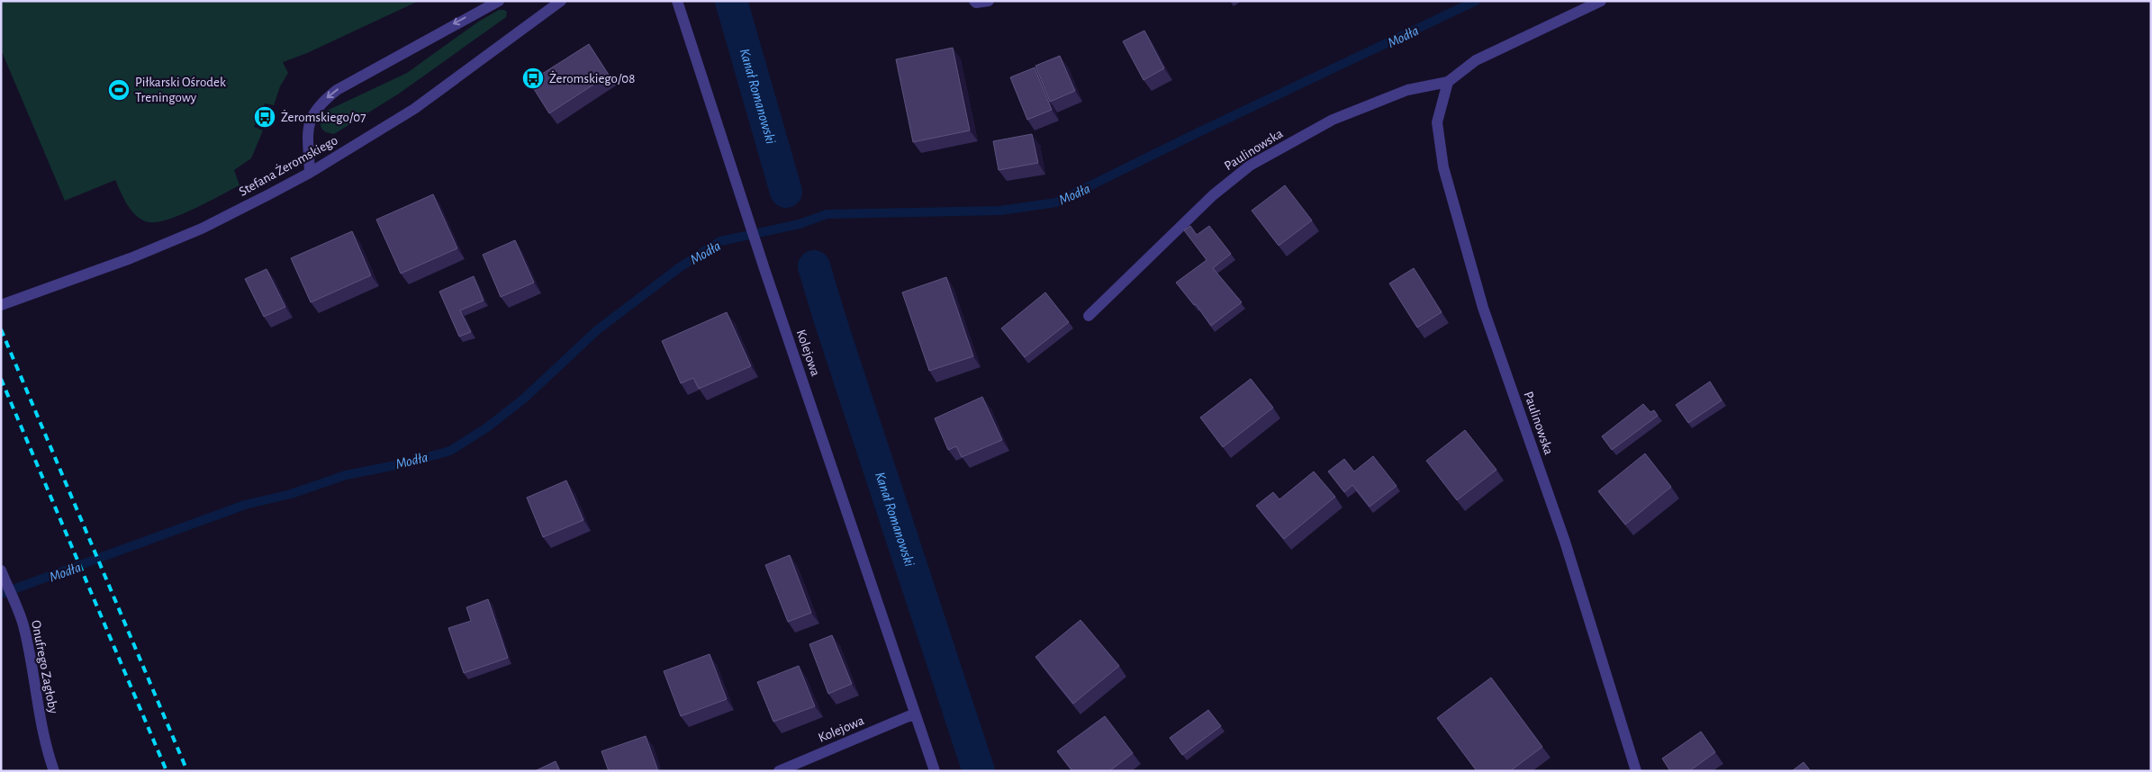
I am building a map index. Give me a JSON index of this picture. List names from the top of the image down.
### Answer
{
  "streets": {
    "street": [
      "Paulinowska",
      "Stefana Żeromskiego",
      "Kolejowa",
      "Onufrego Zagłoby"
    ]
  },
  "water": ["Modła", "Kanał Romanowski"],
  "places": {
    "bus stop": ["Żeromskiego/08", "Żeromskiego/07"],
    "sports": ["Piłkarski Ośrodek Treningowy"]
  }
}
